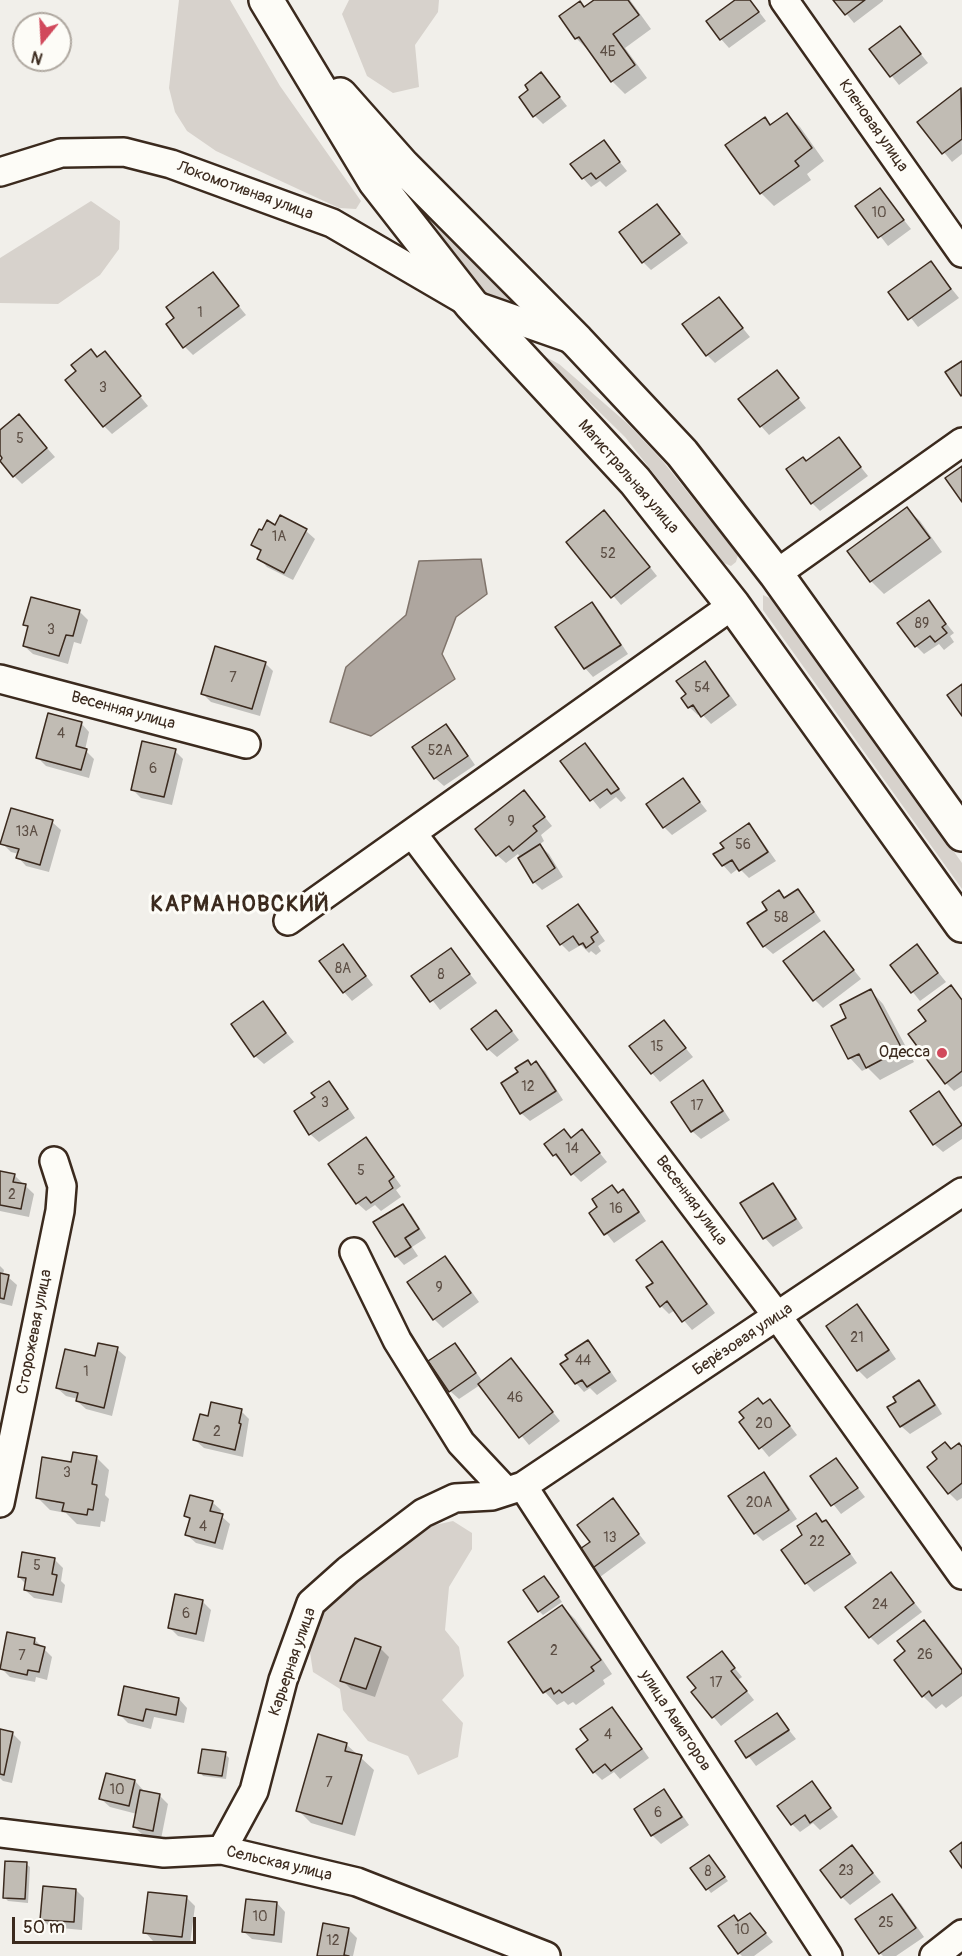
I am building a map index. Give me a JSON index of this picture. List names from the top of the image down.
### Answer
{
  "streets": {
    "main road": ["Магистральная улица"],
    "street": [
      "Кленовая улица",
      "Локомотивная улица",
      "Весенняя улица",
      "Сторожевая улица",
      "Берёзовая улица",
      "Карьерная улица",
      "улица Авиаторов",
      "Сельская улица"
    ]
  },
  "crossings": [
    ["Локомотивная улица", "Магистральная улица"],
    ["Весенняя улица", "Берёзовая улица"],
    ["Берёзовая улица", "Карьерная улица"],
    ["Берёзовая улица", "улица Авиаторов"],
    ["Карьерная улица", "улица Авиаторов"],
    ["Карьерная улица", "Сельская улица"]
  ],
  "districts": ["КАРМАНОВСКИЙ"],
  "places": ["Одесса"],
  "house_numbers": [
    "4Б",
    "10",
    "1",
    "3",
    "5",
    "1А",
    "52",
    "89",
    "3",
    "7",
    "54",
    "4",
    "52А",
    "6",
    "9",
    "13А",
    "56",
    "58",
    "8А",
    "8",
    "15",
    "12",
    "3",
    "17",
    "14",
    "5",
    "2",
    "16",
    "9",
    "21",
    "44",
    "1",
    "46",
    "20",
    "2",
    "3",
    "20А",
    "4",
    "13",
    "22",
    "5",
    "24",
    "6",
    "2",
    "26",
    "7",
    "17",
    "4",
    "7",
    "10",
    "6",
    "23",
    "8",
    "10",
    "25",
    "10",
    "12"
  ],
  "scale_bar": "50 m",
  "north": "bottom"
}
